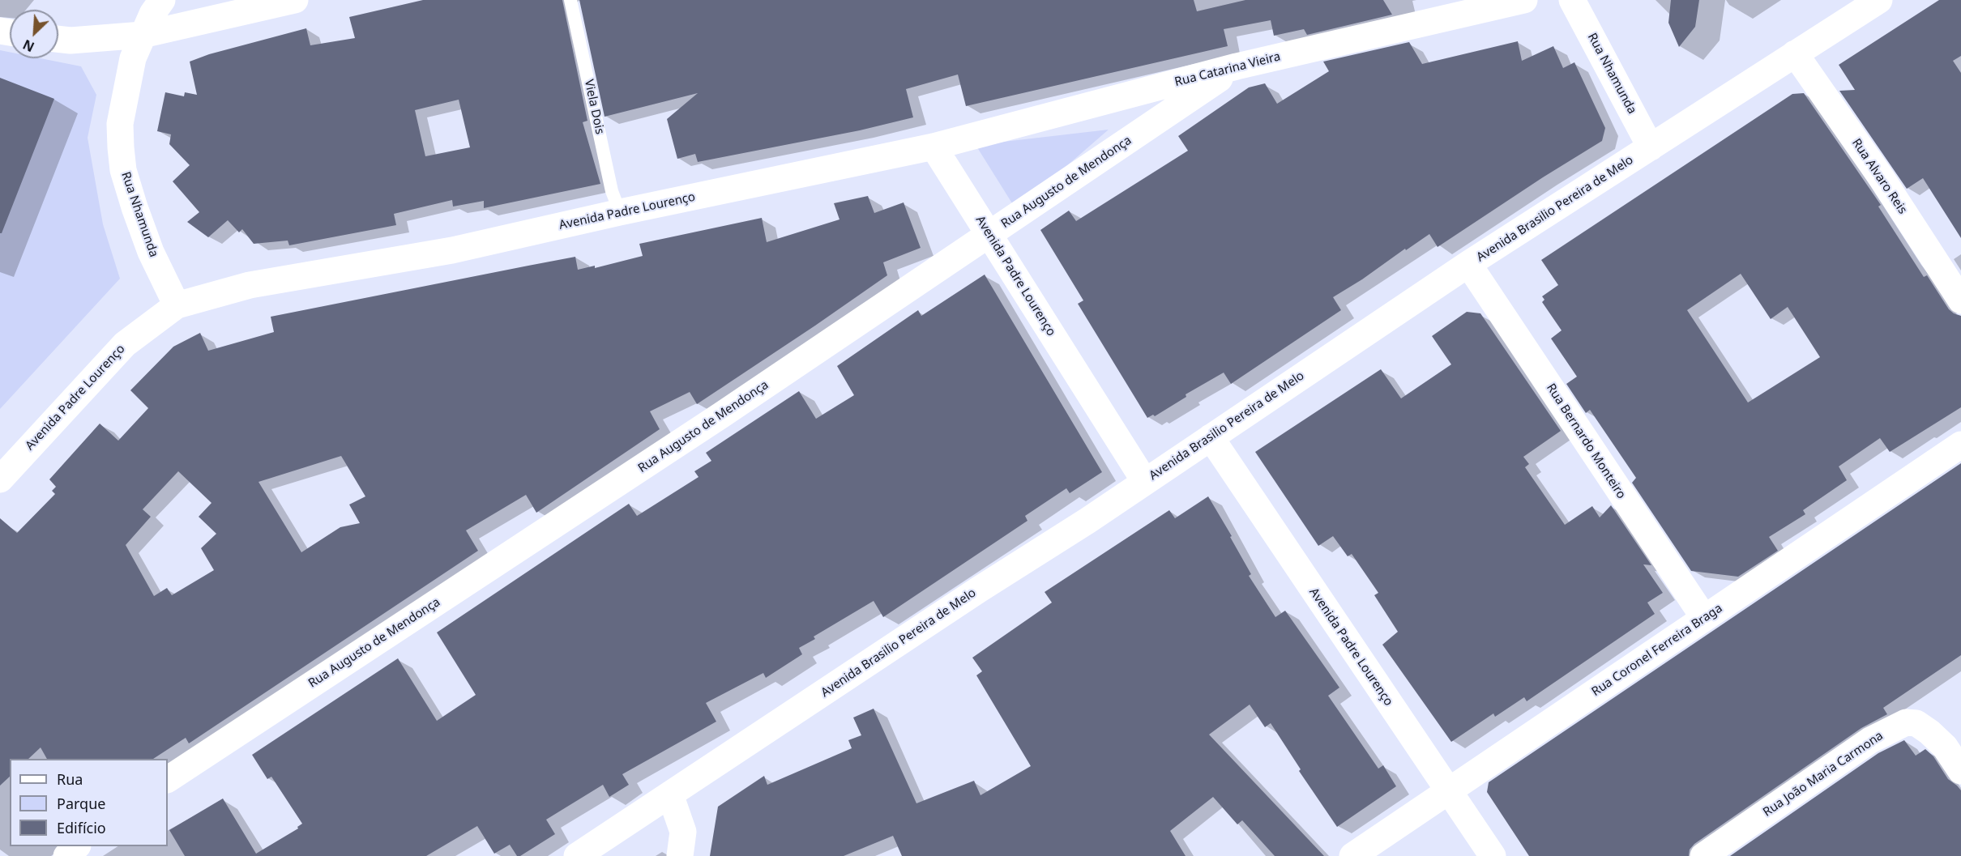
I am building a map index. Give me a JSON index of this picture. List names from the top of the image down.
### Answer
{
  "streets": {
    "street": [
      "Rua Catarina Vieira",
      "Rua Nhamunda",
      "Rua Alvaro Reis",
      "Rua Augusto de Mendonça",
      "Avenida Brasilio Pereira de Melo",
      "Avenida Padre Lourenço",
      "Rua Bernardo Monteiro",
      "Rua Coronel Ferreira Braga",
      "Rua João Maria Carmona"
    ],
    "lane": ["Viela Dois"]
  },
  "crossings": [
    ["Rua Catarina Vieira", "Rua Augusto de Mendonça"],
    ["Rua Catarina Vieira", "Avenida Padre Lourenço"],
    ["Rua Nhamunda", "Avenida Brasilio Pereira de Melo"],
    ["Rua Nhamunda", "Avenida Padre Lourenço"],
    ["Viela Dois", "Avenida Padre Lourenço"],
    ["Rua Alvaro Reis", "Avenida Brasilio Pereira de Melo"],
    ["Rua Augusto de Mendonça", "Avenida Padre Lourenço"],
    ["Avenida Brasilio Pereira de Melo", "Avenida Padre Lourenço"],
    ["Avenida Brasilio Pereira de Melo", "Rua Bernardo Monteiro"],
    ["Avenida Padre Lourenço", "Rua Coronel Ferreira Braga"],
    ["Rua Bernardo Monteiro", "Rua Coronel Ferreira Braga"]
  ],
  "legend": ["Rua", "Parque", "Edifício"],
  "north": "bottom left"
}
